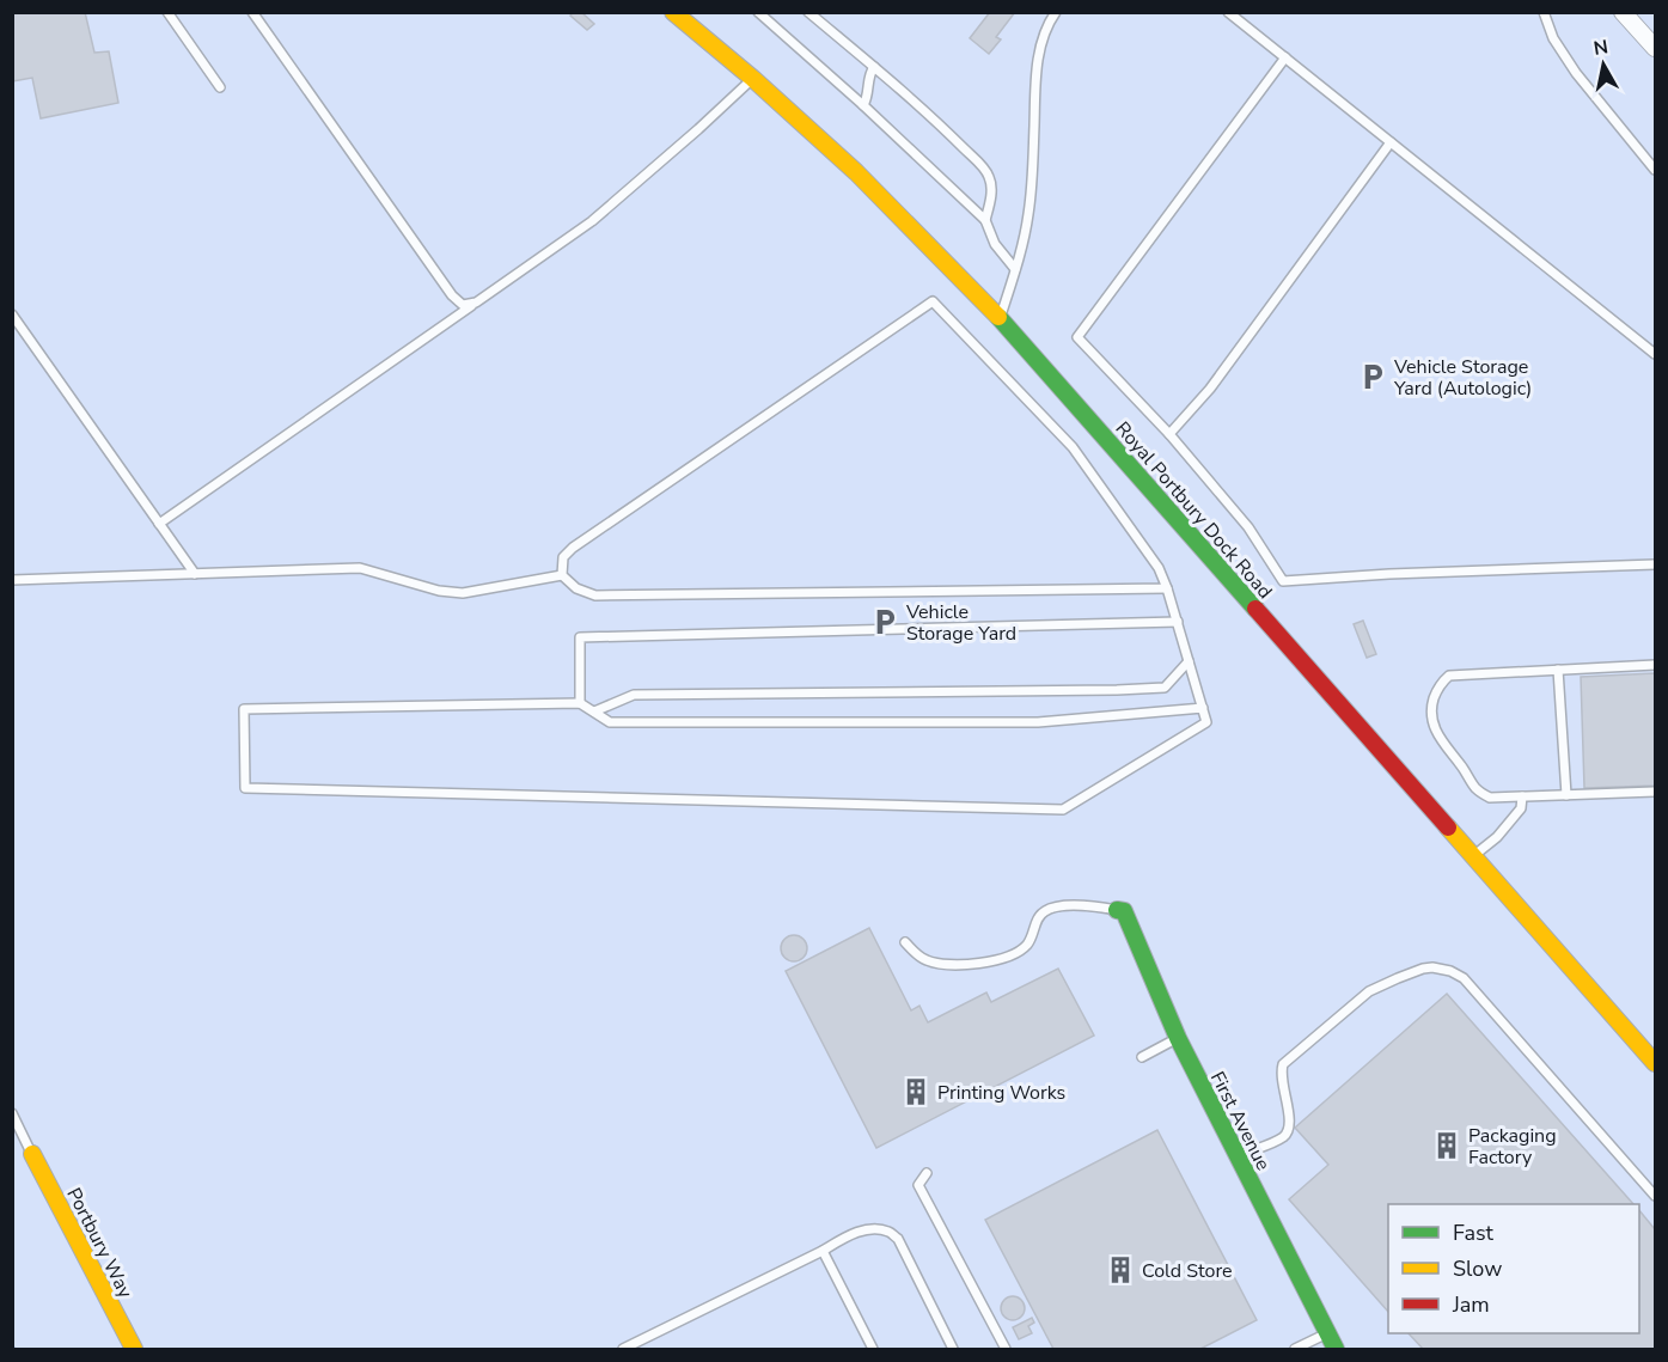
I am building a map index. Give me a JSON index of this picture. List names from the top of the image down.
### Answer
{
  "streets": {
    "street": ["Royal Portbury Dock Road", "First Avenue", "Portbury Way"]
  },
  "places": {
    "parking": ["Vehicle Storage Yard (Autologic)", "Vehicle Storage Yard"],
    "building": ["Printing Works", "Packaging Factory", "Cold Store"]
  },
  "legend": ["Fast", "Slow", "Jam"],
  "north": "top"
}
